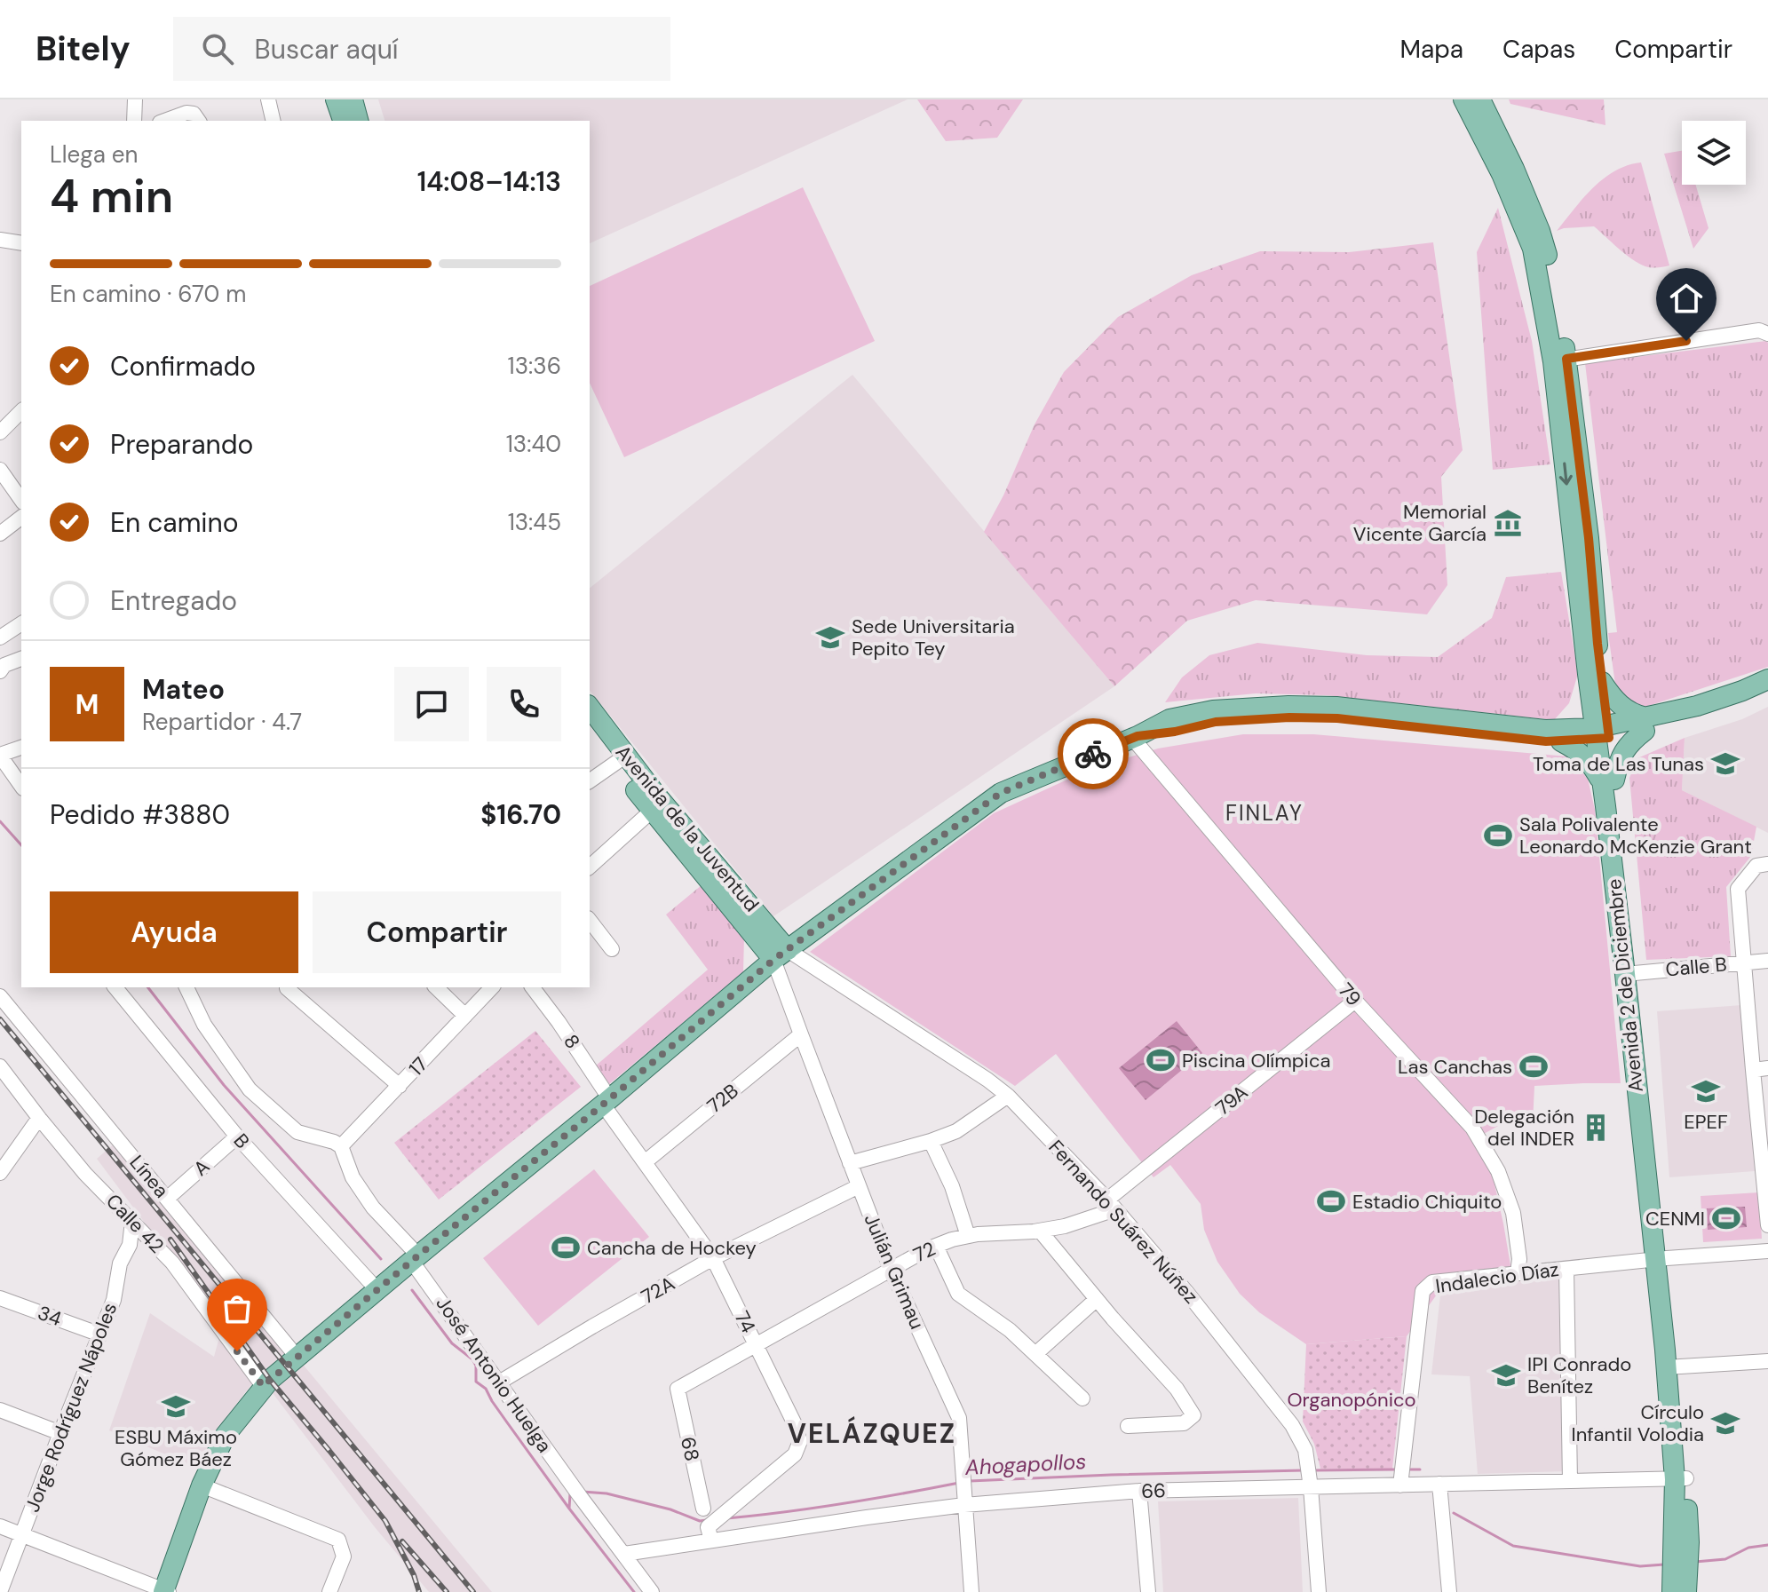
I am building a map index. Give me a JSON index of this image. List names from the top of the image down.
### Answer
{
  "streets": {
    "main road": ["Avenida de la Juventud", "Avenida 2 de Diciembre"],
    "street": [
      "Calle B",
      "79",
      "8",
      "17",
      "72B",
      "79A",
      "B",
      "A",
      "Línea",
      "Fernando Suárez Núñez",
      "Calle 42",
      "72",
      "Julián Grimau",
      "Indalecio Díaz",
      "72A",
      "34",
      "74",
      "José Antonio Huelga",
      "Jorge Rodríguez Nápoles",
      "68",
      "66"
    ]
  },
  "crossings": [
    ["Avenida de la Juventud", "Fernando Suárez Núñez"],
    ["Avenida de la Juventud", "Julián Grimau"],
    ["Calle B", "Avenida 2 de Diciembre"],
    ["Avenida 2 de Diciembre", "Indalecio Díaz"],
    ["Avenida 2 de Diciembre", "66"],
    ["79", "79A"],
    ["79", "Indalecio Díaz"],
    ["8", "74"],
    ["17", "José Antonio Huelga"],
    ["72B", "Julián Grimau"],
    ["72B", "74"],
    ["79A", "Fernando Suárez Núñez"],
    ["79A", "72"],
    ["B", "A"],
    ["A", "Línea"],
    ["Fernando Suárez Núñez", "72"],
    ["Fernando Suárez Núñez", "Julián Grimau"],
    ["Fernando Suárez Núñez", "66"],
    ["Calle 42", "Jorge Rodríguez Nápoles"],
    ["72", "Julián Grimau"],
    ["72", "74"],
    ["72", "68"],
    ["Julián Grimau", "72A"],
    ["Julián Grimau", "66"],
    ["Indalecio Díaz", "66"],
    ["72A", "74"],
    ["72A", "José Antonio Huelga"],
    ["34", "Jorge Rodríguez Nápoles"],
    ["74", "66"],
    ["José Antonio Huelga", "66"]
  ],
  "districts": ["FINLAY", "VELÁZQUEZ"],
  "water": ["Ahogapollos"],
  "parks": ["Organopónico"],
  "places": {
    "museum": ["Memorial Vicente García"],
    "school or university": [
      "Sede Universitaria Pepito Tey",
      "Toma de Las Tunas",
      "EPEF",
      "IPI Conrado Benítez",
      "ESBU Máximo Gómez Báez",
      "Círculo Infantil Volodia"
    ],
    "sports": [
      "Sala Polivalente Leonardo McKenzie Grant",
      "Piscina Olímpica",
      "Las Canchas",
      "Estadio Chiquito",
      "CENMI",
      "Cancha de Hockey"
    ],
    "building": ["Delegación del INDER"]
  },
  "page": {
    "header": "Bitely",
    "search": "Buscar aquí",
    "nav": ["Mapa", "Capas", "Compartir"],
    "heading": ["4 min", "Llega en", "14:08–14:13"],
    "panel": [
      "Mateo",
      "Repartidor · 4.7",
      "Pedido #3880",
      "$16.70"
    ],
    "bar": "En camino · 670 m",
    "list": [
      ["Confirmado", "13:36"],
      ["Preparando", "13:40"],
      ["En camino", "13:45"],
      "Entregado"
    ],
    "round": "M",
    "buttons": ["Ayuda", "Compartir"]
  }
}
